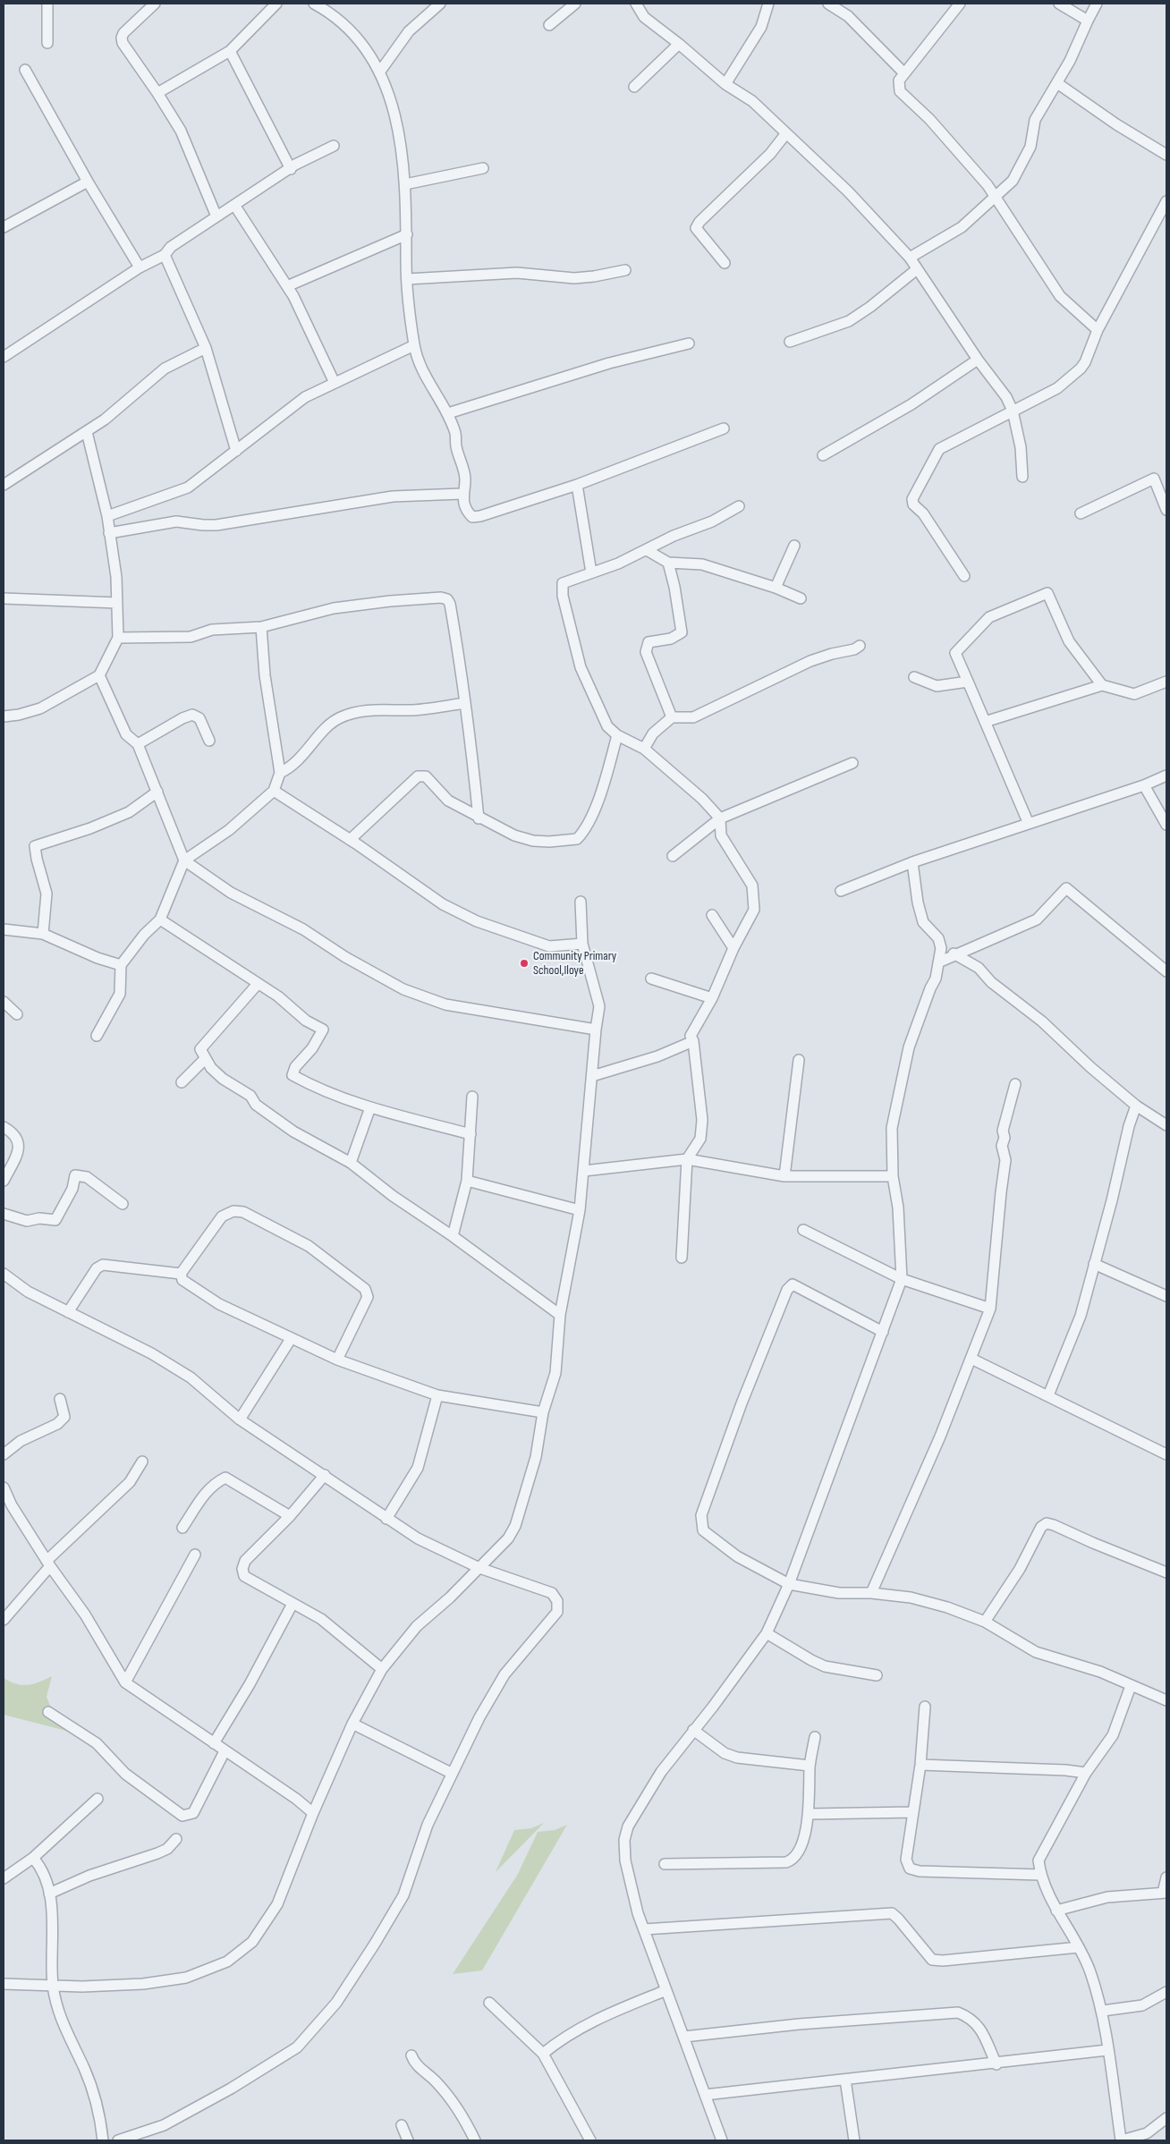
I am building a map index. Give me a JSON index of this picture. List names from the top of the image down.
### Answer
{
  "places": ["Community Primary School,Iloye"]
}
